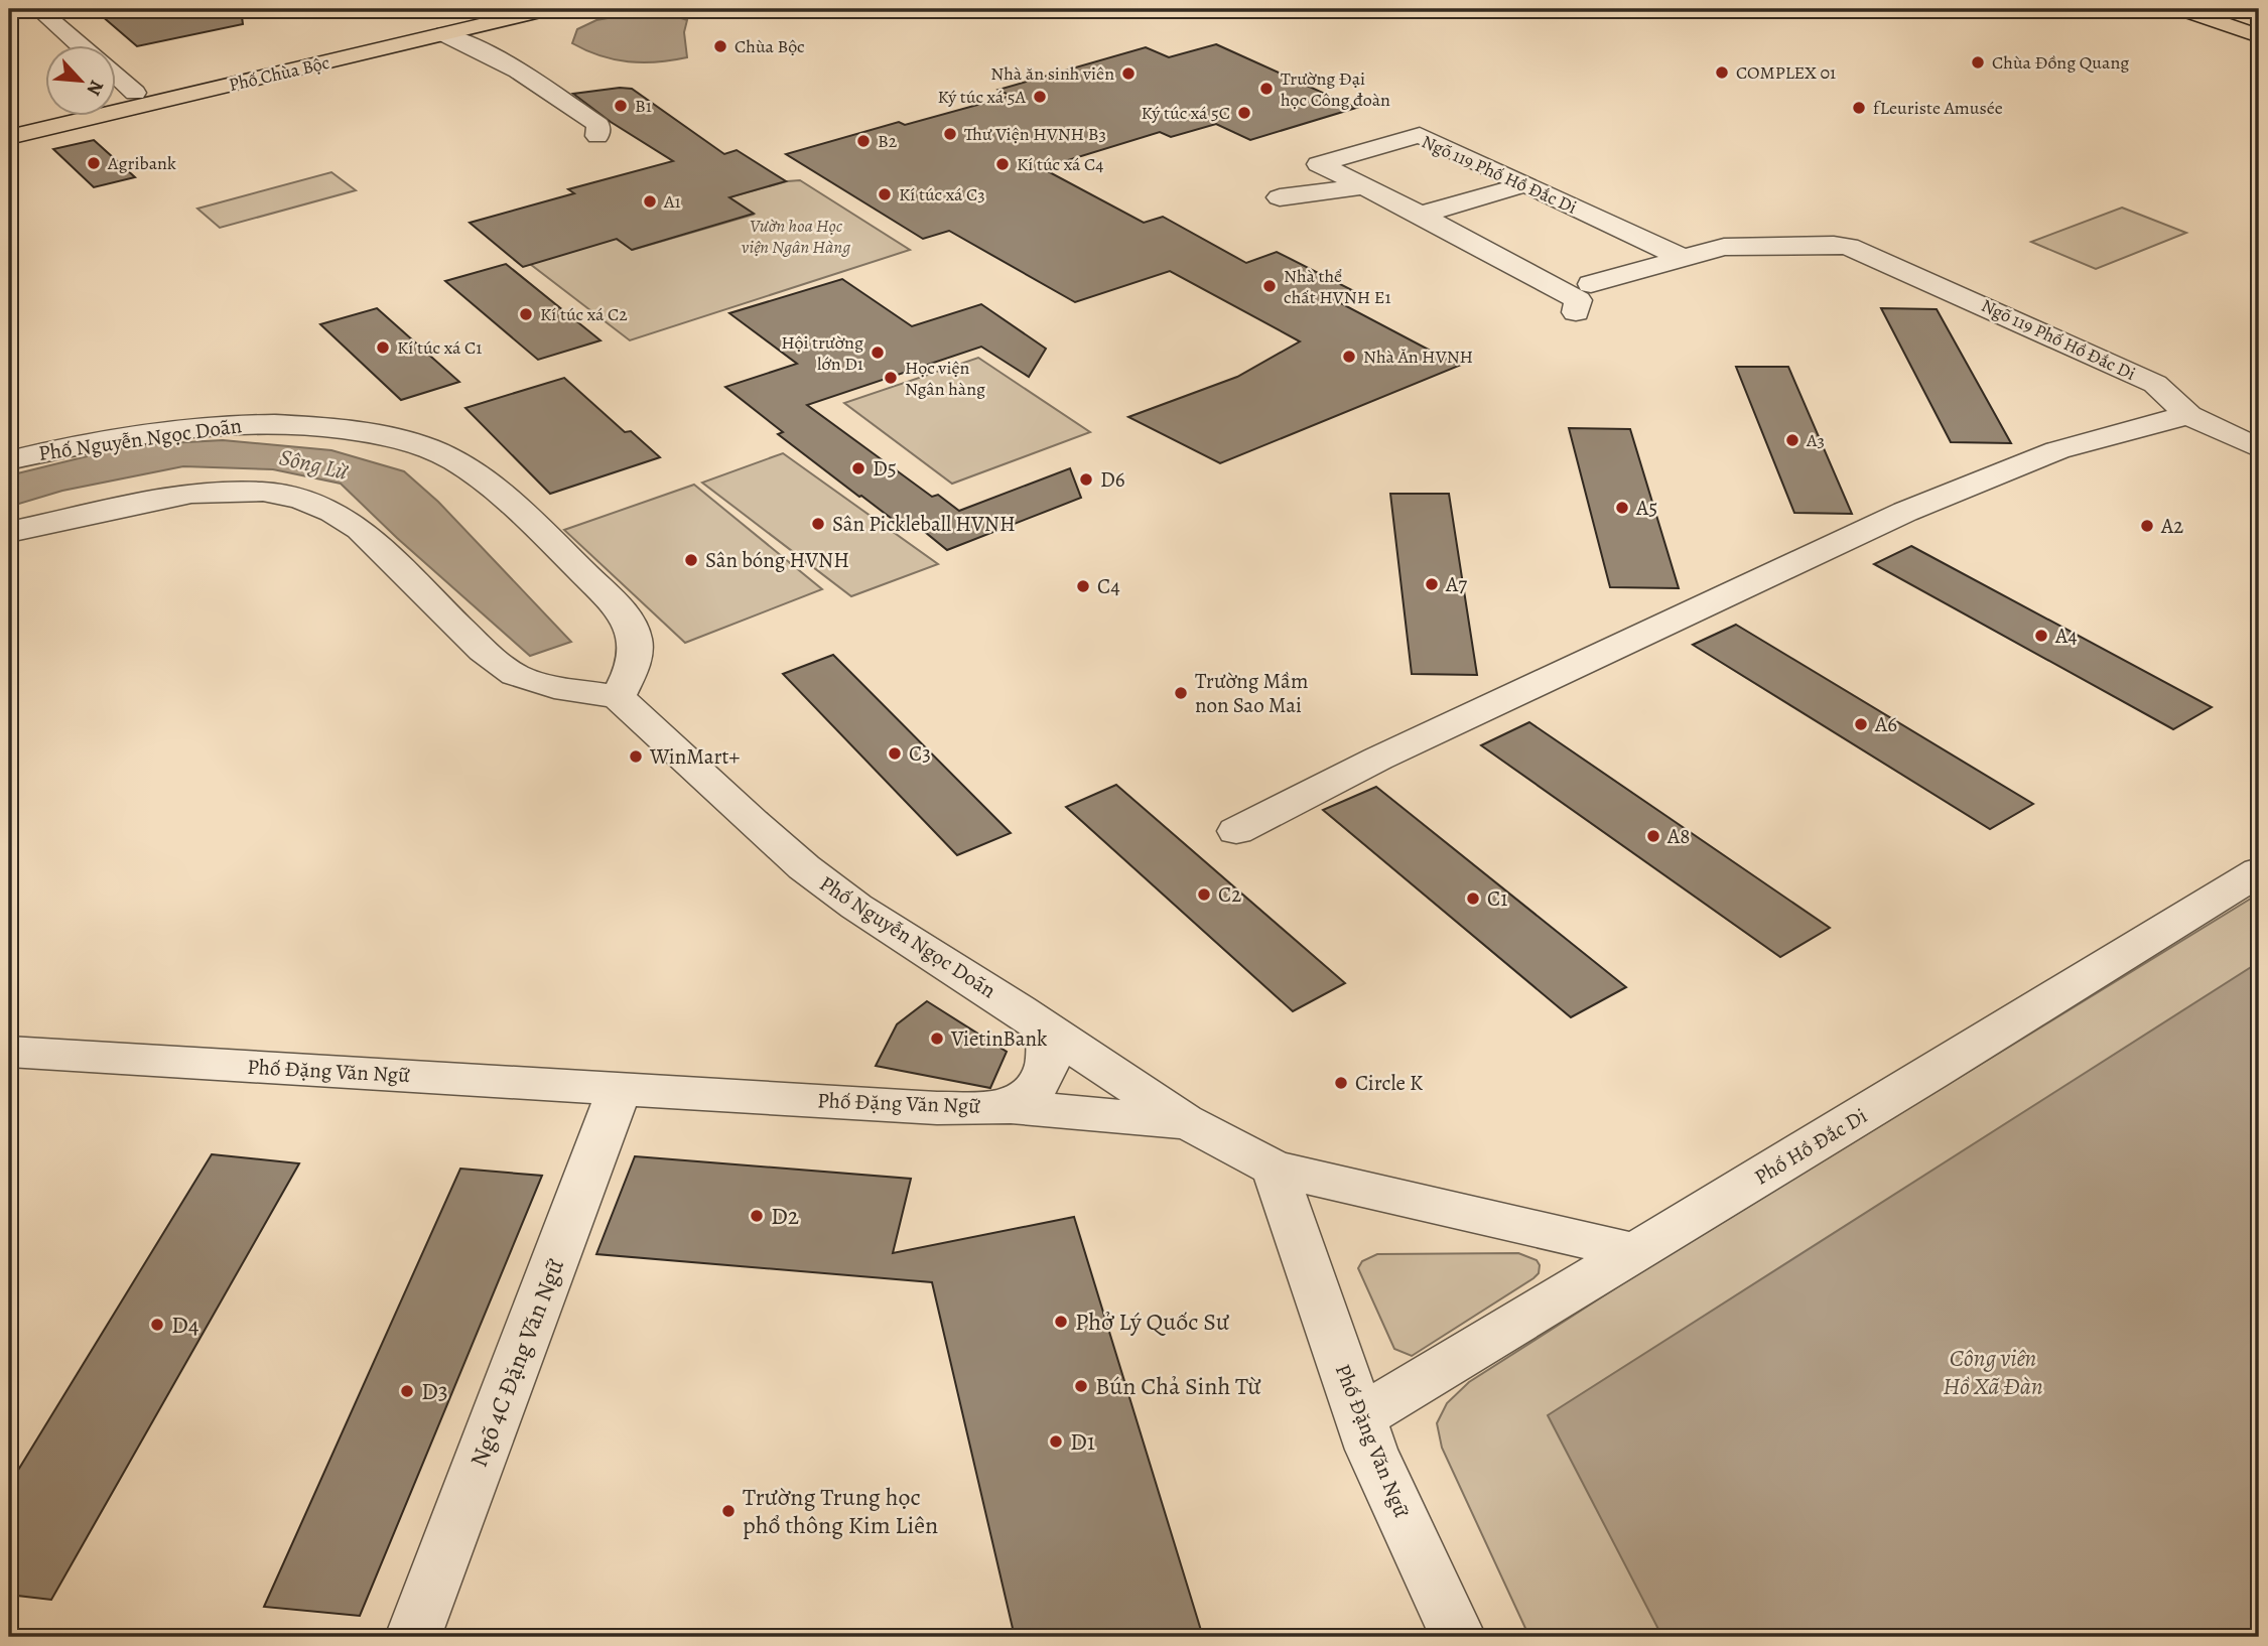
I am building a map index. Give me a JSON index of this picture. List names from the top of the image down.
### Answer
{
  "streets": {
    "main road": ["Phố Chùa Bộc"],
    "street": [
      "Ngõ 119 Phố Hồ Đắc Di",
      "Phố Nguyễn Ngọc Doãn",
      "Phố Đặng Văn Ngữ",
      "Phố Hồ Đắc Di",
      "Ngõ 4C Đặng Văn Ngữ"
    ]
  },
  "crossings": [
    ["Phố Nguyễn Ngọc Doãn", "Phố Đặng Văn Ngữ"],
    ["Phố Đặng Văn Ngữ", "Phố Hồ Đắc Di"],
    ["Phố Đặng Văn Ngữ", "Ngõ 4C Đặng Văn Ngữ"]
  ],
  "water": ["Sông Lừ"],
  "parks": ["Vườn hoa Học viện Ngân Hàng", "Công viên Hồ Xã Đàn"],
  "places": [
    "Chùa Bộc",
    "Chùa Đồng Quang",
    "COMPLEX 01",
    "Nhà ăn sinh viên",
    "Trường Đại học Công đoàn",
    "Ký túc xá 5A",
    "B1",
    "fLeuriste Amusée",
    "Ký túc xá 5C",
    "Thư Viện HVNH B3",
    "B2",
    "Agribank",
    "Kí túc xá C4",
    "Kí túc xá C3",
    "A1",
    "Nhà thể chất HVNH E1",
    "Kí túc xá C2",
    "Kí túc xá C1",
    "Hội trường lớn D1",
    "Nhà Ăn HVNH",
    "Học viện Ngân hàng",
    "A3",
    "D5",
    "D6",
    "A5",
    "Sân Pickleball HVNH",
    "A2",
    "Sân bóng HVNH",
    "A7",
    "C4",
    "A4",
    "Trường Mầm non Sao Mai",
    "A6",
    "C3",
    "WinMart+",
    "A8",
    "C2",
    "C1",
    "VietinBank",
    "Circle K",
    "D2",
    "Phở Lý Quốc Sư",
    "D4",
    "Bún Chả Sinh Từ",
    "D3",
    "D1",
    "Trường Trung học phổ thông Kim Liên"
  ],
  "north": "bottom right"
}
